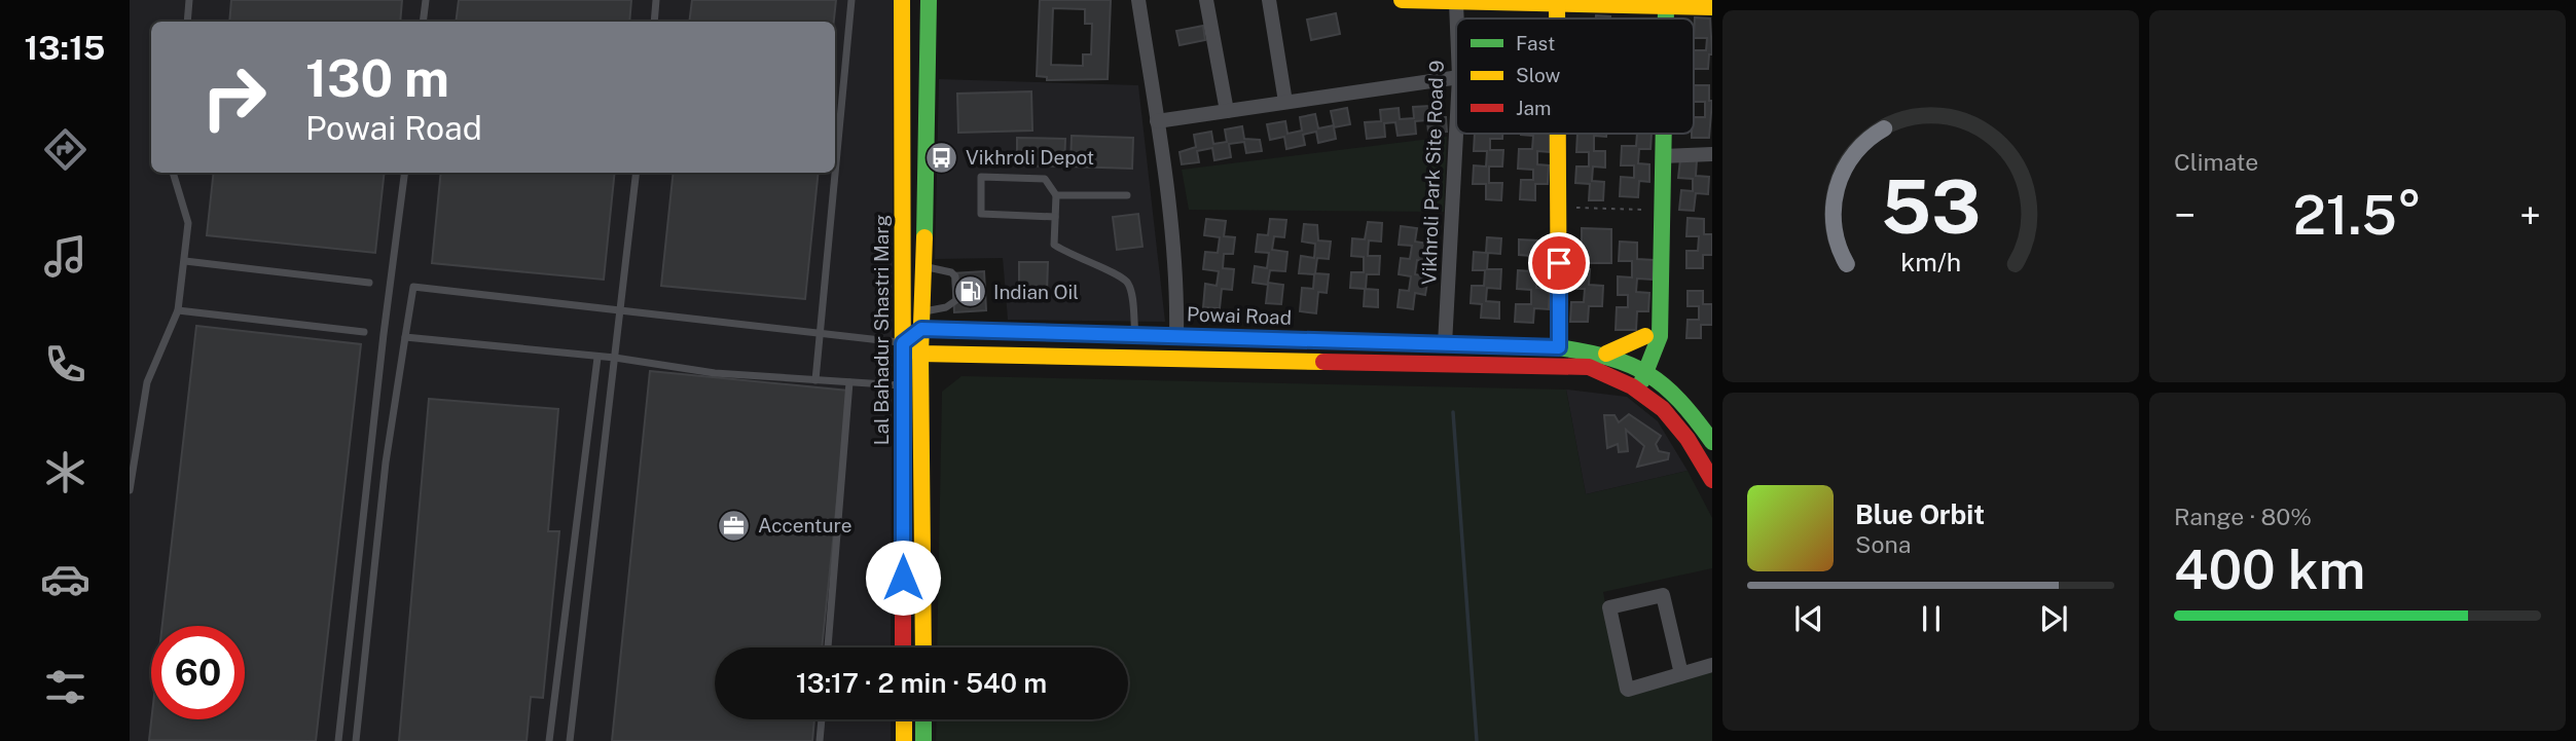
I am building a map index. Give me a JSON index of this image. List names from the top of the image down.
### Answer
{
  "streets": {
    "main road": ["Powai Road", "Lal Bahadur Shastri Marg"],
    "street": ["Vikhroli Park Site Road 9"]
  },
  "crossings": [
    ["Vikhroli Park Site Road 9", "Powai Road"],
    ["Powai Road", "Lal Bahadur Shastri Marg"]
  ],
  "places": {
    "bus stop": ["Vikhroli Depot"],
    "fuel station": ["Indian Oil"],
    "office": ["Accenture"]
  },
  "legend": ["Fast", "Slow", "Jam"],
  "page": {
    "tabs": "13:15",
    "tile": [
      "Climate",
      ["Range · 80%", "400 km"]
    ],
    "turn": ["130 m", "Powai Road"],
    "heat": ["−", "21.5°", "+"],
    "song": ["Blue Orbit", "Sona"],
    "limit": "60",
    "trip": "13:17 · 2 min · 540 m",
    "gauge": ["53", "km/h"]
  }
}
